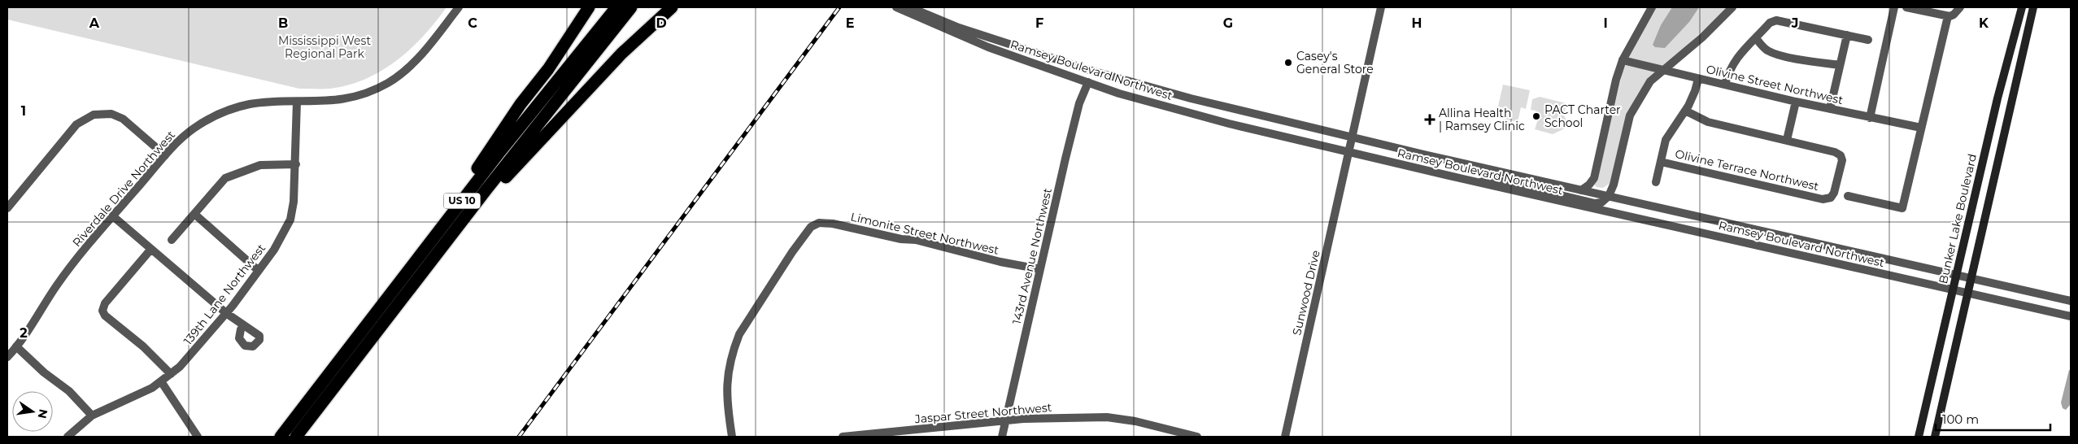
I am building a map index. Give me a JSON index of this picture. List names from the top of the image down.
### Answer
{
  "streets": {
    "highway": ["US 10"],
    "main road": ["Bunker Lake Boulevard"],
    "street": [
      "Ramsey Boulevard Northwest",
      "Olivine Street Northwest",
      "Olivine Terrace Northwest",
      "Riverdale Drive Northwest",
      "Limonite Street Northwest",
      "143rd Avenue Northwest",
      "Sunwood Drive",
      "139th Lane Northwest",
      "Jaspar Street Northwest"
    ]
  },
  "crossings": [
    ["Ramsey Boulevard Northwest", "Bunker Lake Boulevard"],
    ["Ramsey Boulevard Northwest", "143rd Avenue Northwest"],
    ["Ramsey Boulevard Northwest", "Sunwood Drive"],
    ["Riverdale Drive Northwest", "139th Lane Northwest"],
    ["Limonite Street Northwest", "143rd Avenue Northwest"],
    ["143rd Avenue Northwest", "Jaspar Street Northwest"]
  ],
  "parks": ["Mississippi West Regional Park"],
  "places": {
    "other": ["Casey's General Store", "PACT Charter School"],
    "health": ["Allina Health | Ramsey Clinic"]
  },
  "scale_bar": "100 m",
  "north": "right",
  "grid": {
    "columns": [
      "A",
      "B",
      "C",
      "D",
      "E",
      "F",
      "G",
      "H",
      "I",
      "J",
      "K"
    ],
    "rows": ["1", "2"]
  }
}
